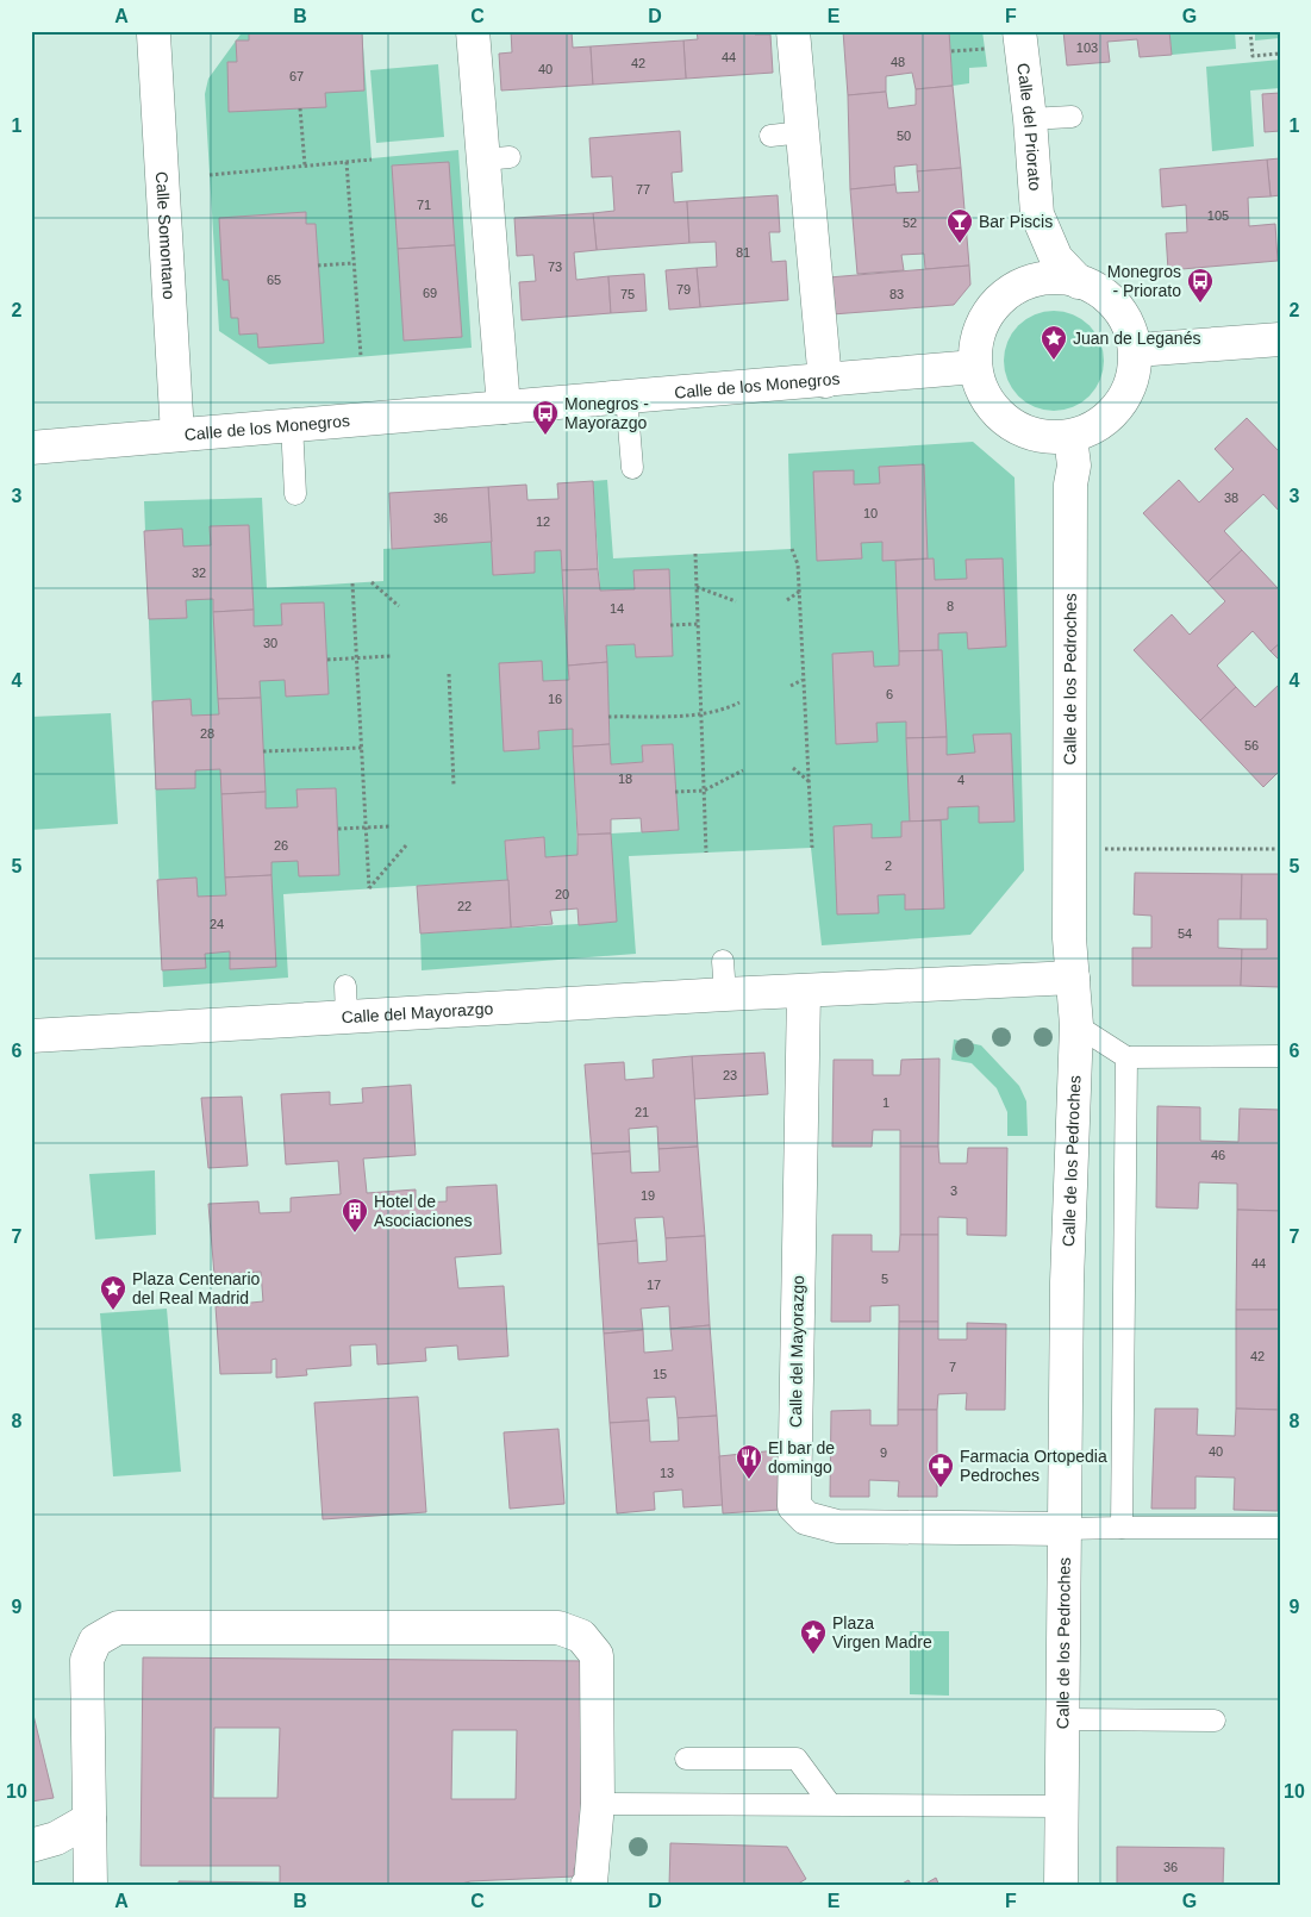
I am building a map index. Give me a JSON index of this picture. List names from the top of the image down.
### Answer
{
  "streets": {
    "street": [
      "Calle del Priorato",
      "Calle Somontano",
      "Calle de los Monegros",
      "Calle de los Pedroches",
      "Calle del Mayorazgo"
    ]
  },
  "crossings": [
    ["Calle del Priorato", "Calle de los Monegros"],
    ["Calle del Priorato", "Calle de los Pedroches"],
    ["Calle Somontano", "Calle de los Monegros"],
    ["Calle de los Monegros", "Calle de los Pedroches"],
    ["Calle de los Pedroches", "Calle del Mayorazgo"]
  ],
  "places": {
    "bar": ["Bar Piscis"],
    "bus stop": ["Monegros - Priorato", "Monegros - Mayorazgo"],
    "place": ["Juan de Leganés", "Plaza Centenario del Real Madrid", "Plaza Virgen Madre"],
    "building": ["Hotel de Asociaciones"],
    "restaurant": ["El bar de domingo"],
    "pharmacy": ["Farmacia Ortopedia Pedroches"]
  },
  "house_numbers": [
    "103",
    "44",
    "48",
    "42",
    "40",
    "67",
    "50",
    "77",
    "71",
    "105",
    "52",
    "81",
    "73",
    "65",
    "79",
    "69",
    "75",
    "83",
    "38",
    "10",
    "36",
    "12",
    "32",
    "8",
    "14",
    "30",
    "6",
    "16",
    "28",
    "56",
    "18",
    "4",
    "26",
    "2",
    "20",
    "22",
    "24",
    "54",
    "23",
    "1",
    "21",
    "46",
    "3",
    "19",
    "44",
    "5",
    "17",
    "42",
    "7",
    "15",
    "40",
    "9",
    "13",
    "36"
  ],
  "grid": {
    "columns": [
      "A",
      "B",
      "C",
      "D",
      "E",
      "F",
      "G"
    ],
    "rows": [
      "1",
      "2",
      "3",
      "4",
      "5",
      "6",
      "7",
      "8",
      "9",
      "10"
    ]
  }
}
